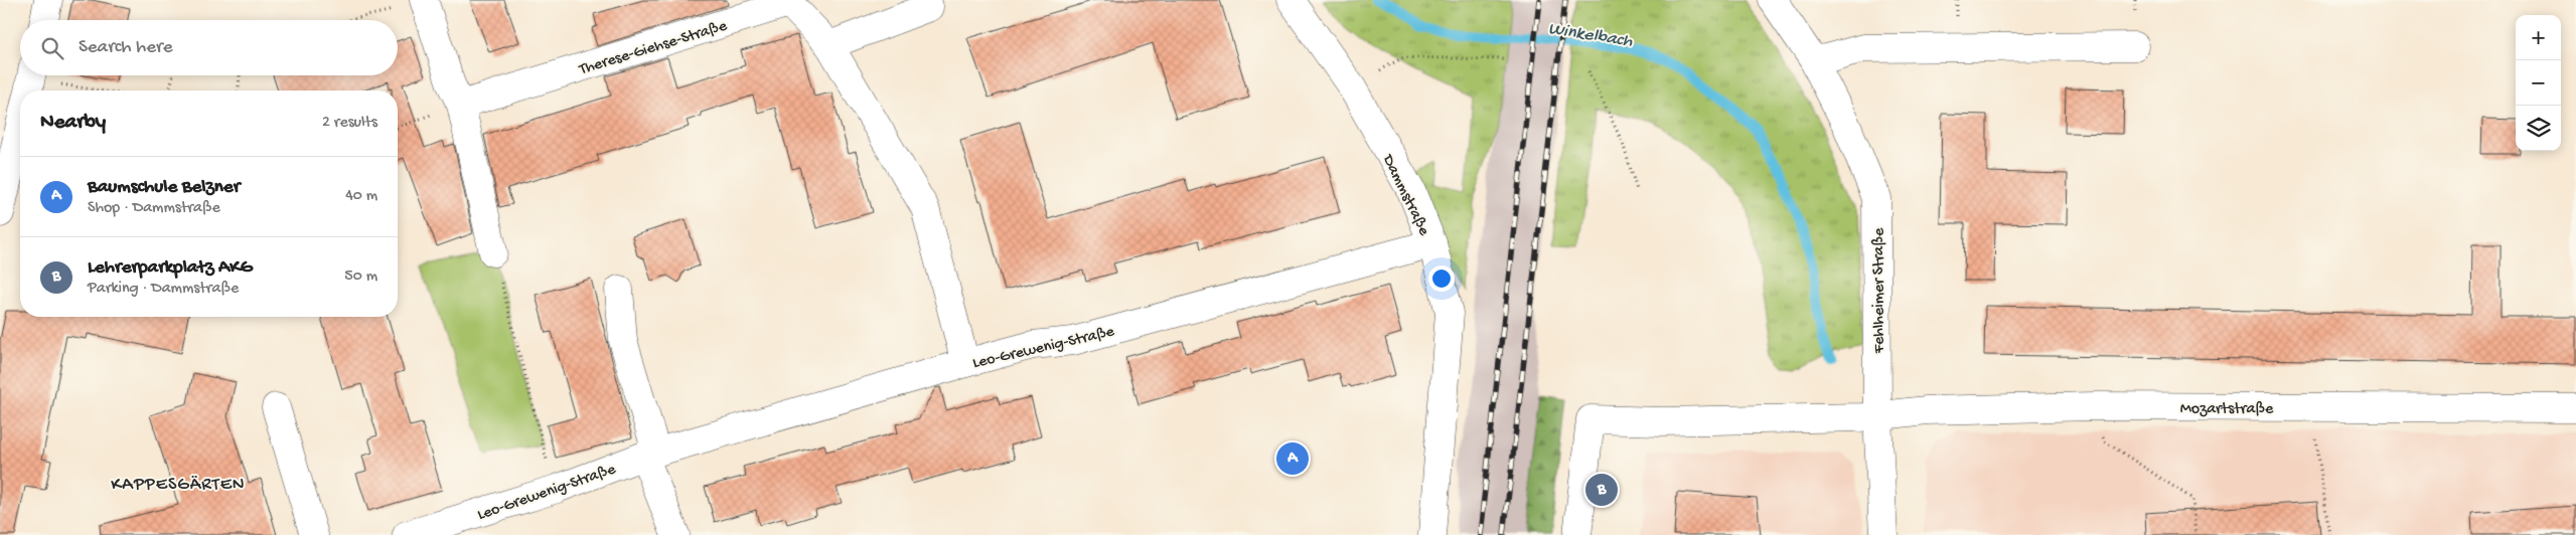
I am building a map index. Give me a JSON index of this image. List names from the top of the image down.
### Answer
{
  "streets": {
    "street": [
      "Therese-Giehse-Straße",
      "Dammstraße",
      "Fehlheimer Straße",
      "Leo-Grewenig-Straße",
      "Mozartstraße"
    ]
  },
  "crossings": [
    ["Therese-Giehse-Straße", "Leo-Grewenig-Straße"],
    ["Dammstraße", "Leo-Grewenig-Straße"],
    ["Fehlheimer Straße", "Mozartstraße"]
  ],
  "districts": ["KAPPESGÄRTEN"],
  "water": ["Winkelbach"],
  "page": {
    "map_buttons": ["+", "−"],
    "search": "Search here",
    "heading": ["Nearby", "2 results"],
    "list": [
      {
        "mark": "A",
        "name": "Baumschule Belzner",
        "note": "Shop · Dammstraße",
        "value": "40 m"
      },
      {
        "mark": "B",
        "name": "Lehrerparkplatz AKG",
        "note": "Parking · Dammstraße",
        "value": "50 m"
      }
    ],
    "pins": ["A", "B"]
  }
}
